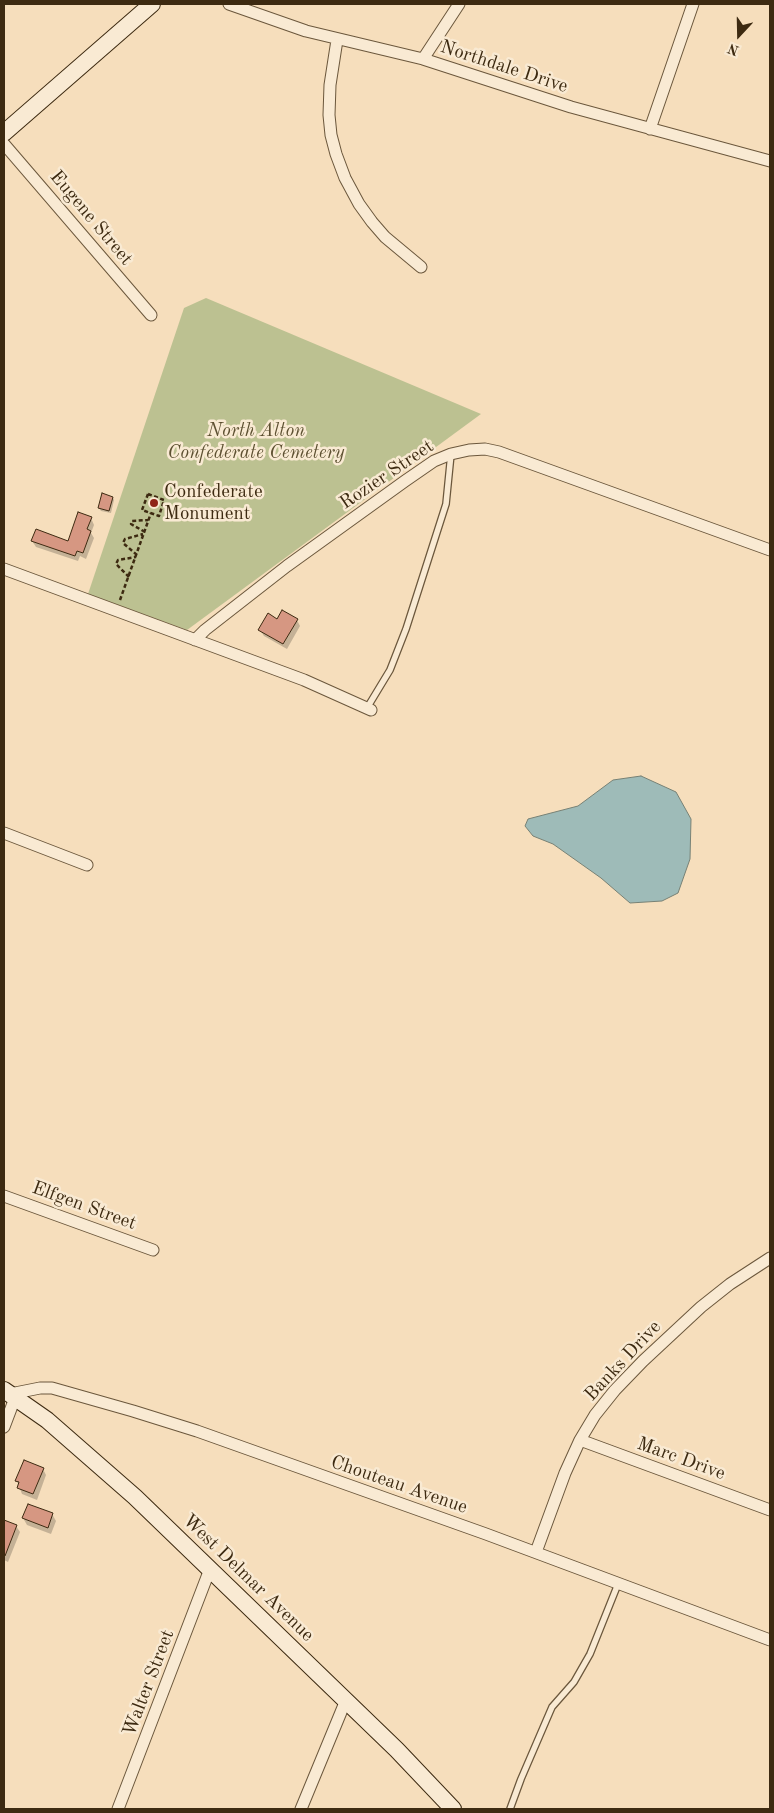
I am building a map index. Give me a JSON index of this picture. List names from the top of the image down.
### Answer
{
  "streets": {
    "street": [
      "Northdale Drive",
      "Eugene Street",
      "Rozier Street",
      "Elfgen Street",
      "Banks Drive",
      "Marc Drive",
      "Chouteau Avenue",
      "West Delmar Avenue",
      "Walter Street"
    ]
  },
  "crossings": [
    ["Banks Drive", "Marc Drive"],
    ["Banks Drive", "Chouteau Avenue"],
    ["Chouteau Avenue", "West Delmar Avenue"],
    ["West Delmar Avenue", "Walter Street"]
  ],
  "parks": ["North Alton Confederate Cemetery"],
  "places": ["Confederate Monument"],
  "north": "bottom"
}
